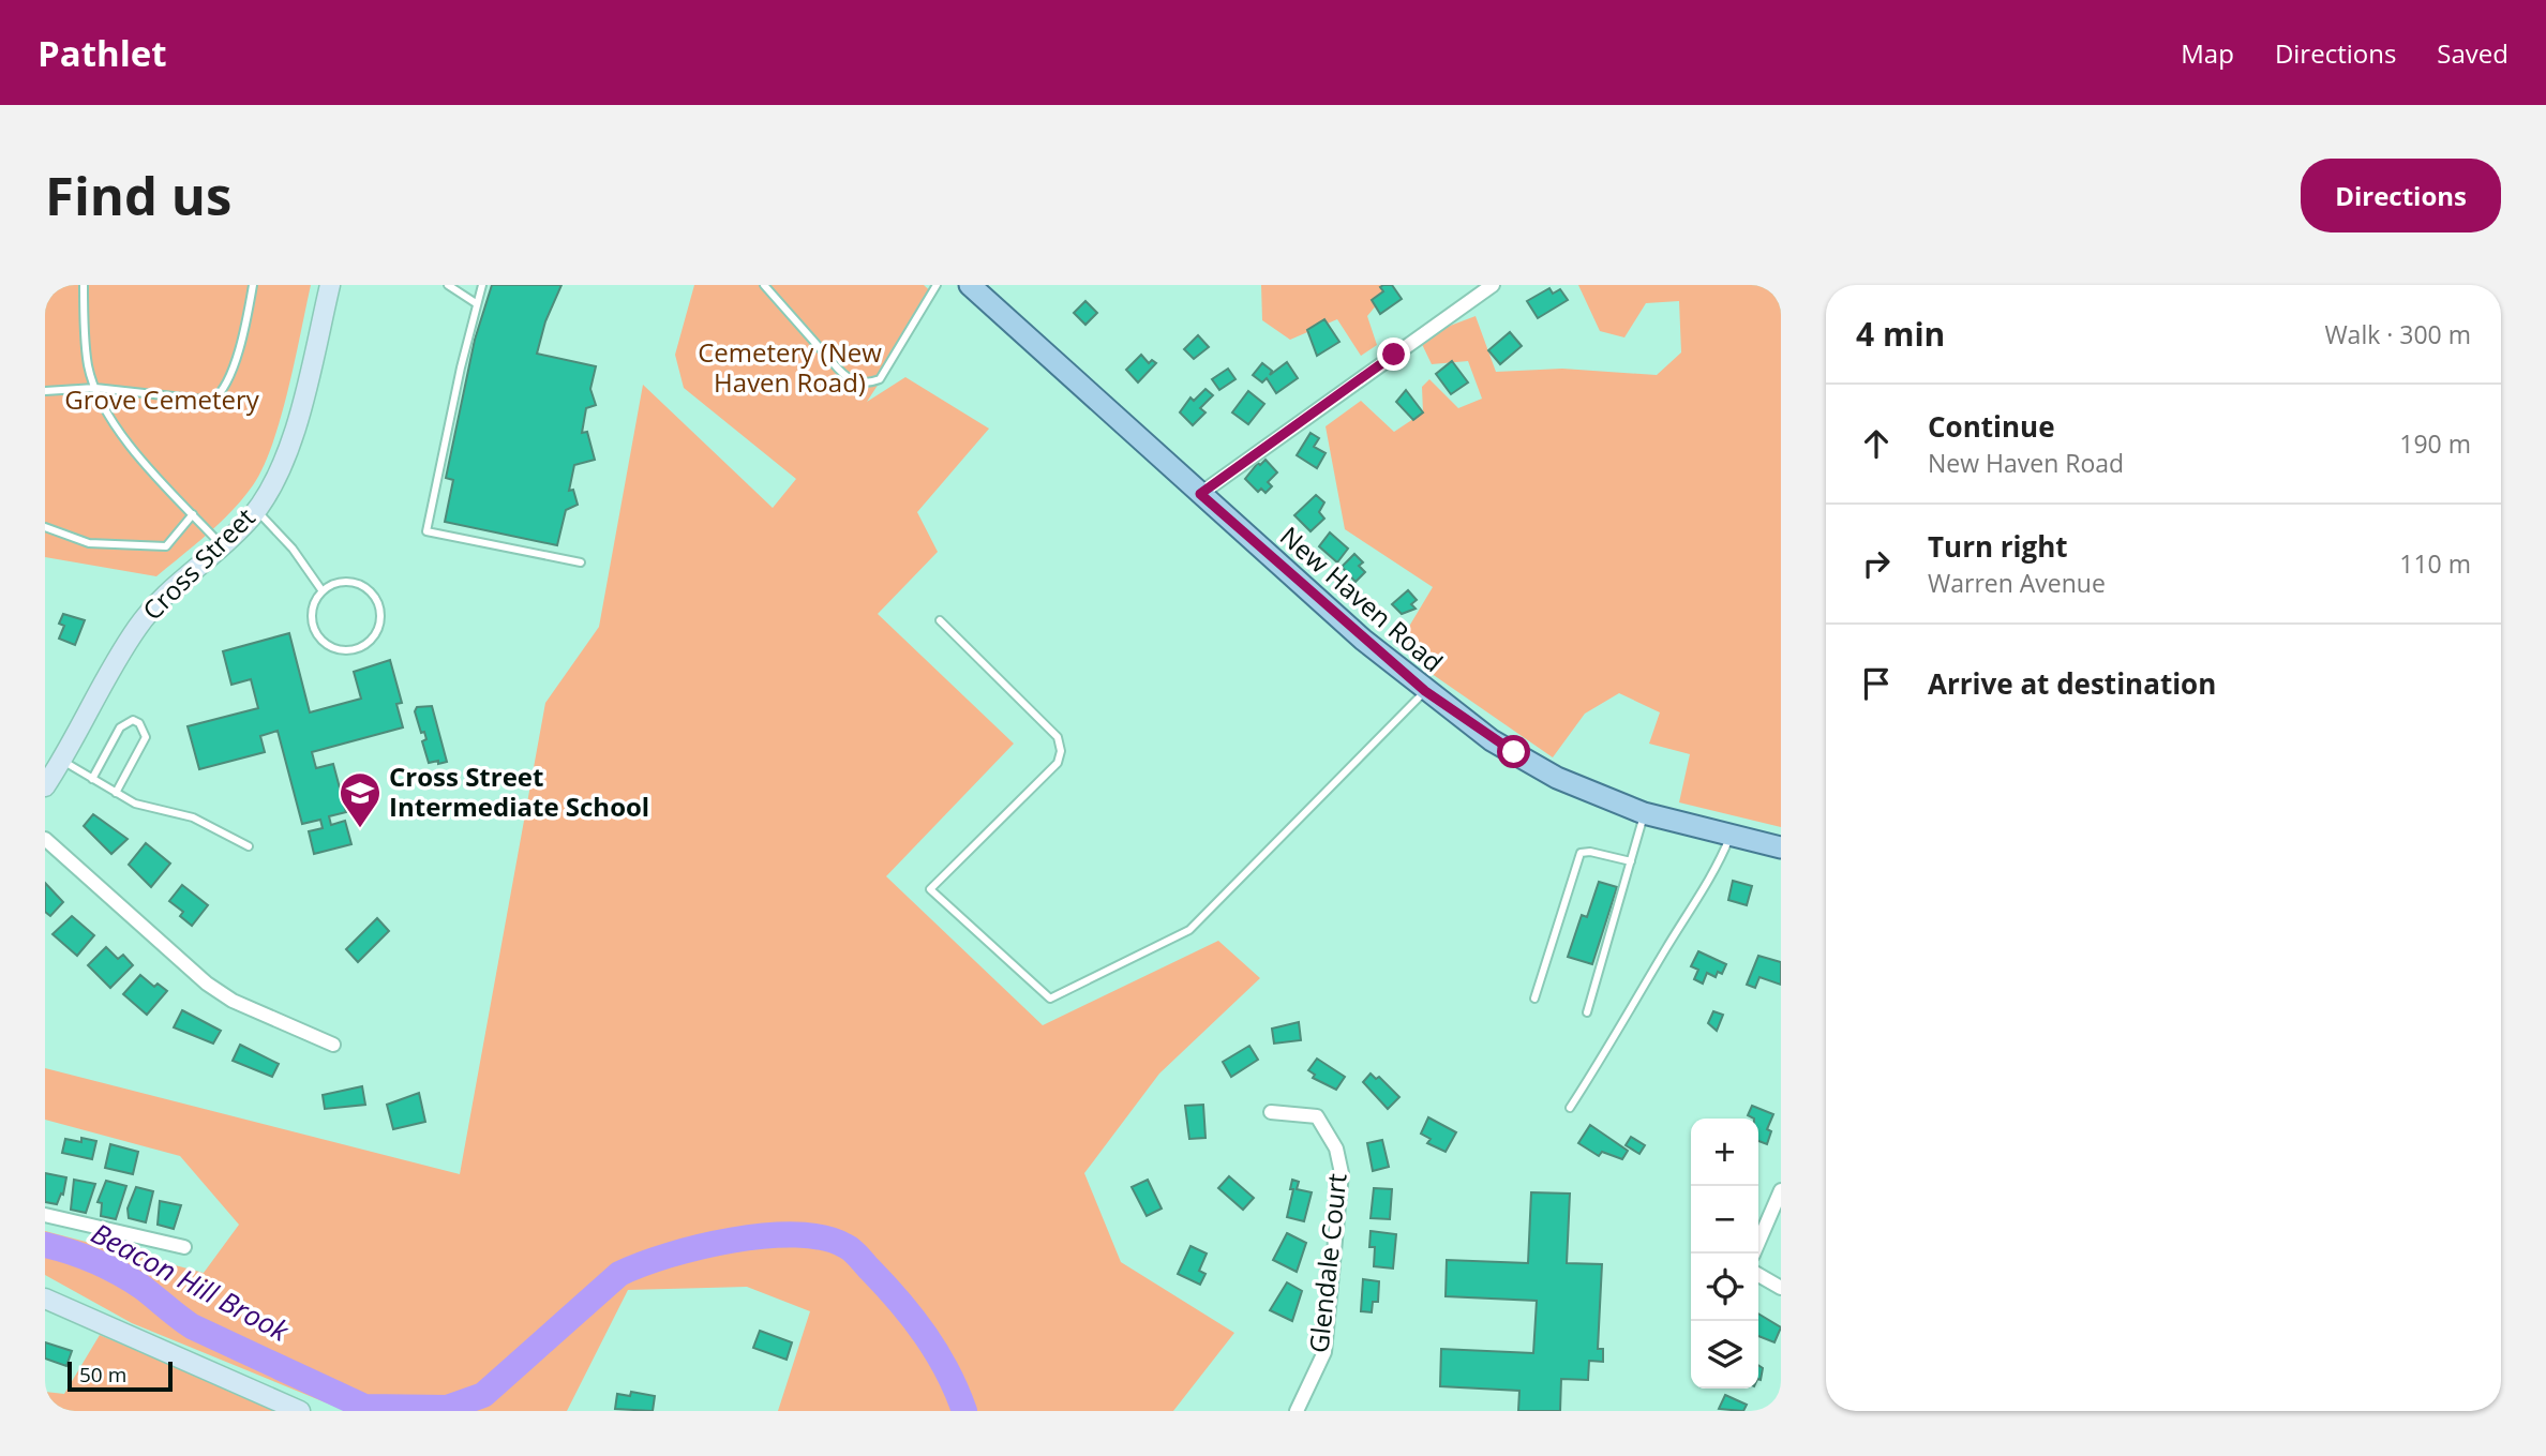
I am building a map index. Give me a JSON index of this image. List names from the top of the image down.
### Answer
{
  "streets": {
    "main road": ["New Haven Road"],
    "street": ["Cross Street", "Glendale Court"]
  },
  "water": ["Beacon Hill Brook"],
  "parks": ["Cemetery (New Haven Road)", "Grove Cemetery"],
  "places": {
    "school or university": ["Cross Street Intermediate School"]
  },
  "scale_bar": "50 m",
  "page": {
    "header": "Pathlet",
    "nav": ["Map", "Directions", "Saved"],
    "buttons": "Directions",
    "title": "Find us",
    "heading": ["4 min", "Walk · 300 m"],
    "list": [
      ["Continue", "New Haven Road", "190 m"],
      ["Turn right", "Warren Avenue", "110 m"],
      "Arrive at destination"
    ],
    "map_buttons": ["+", "−"],
    "scale": "50 m"
  }
}
